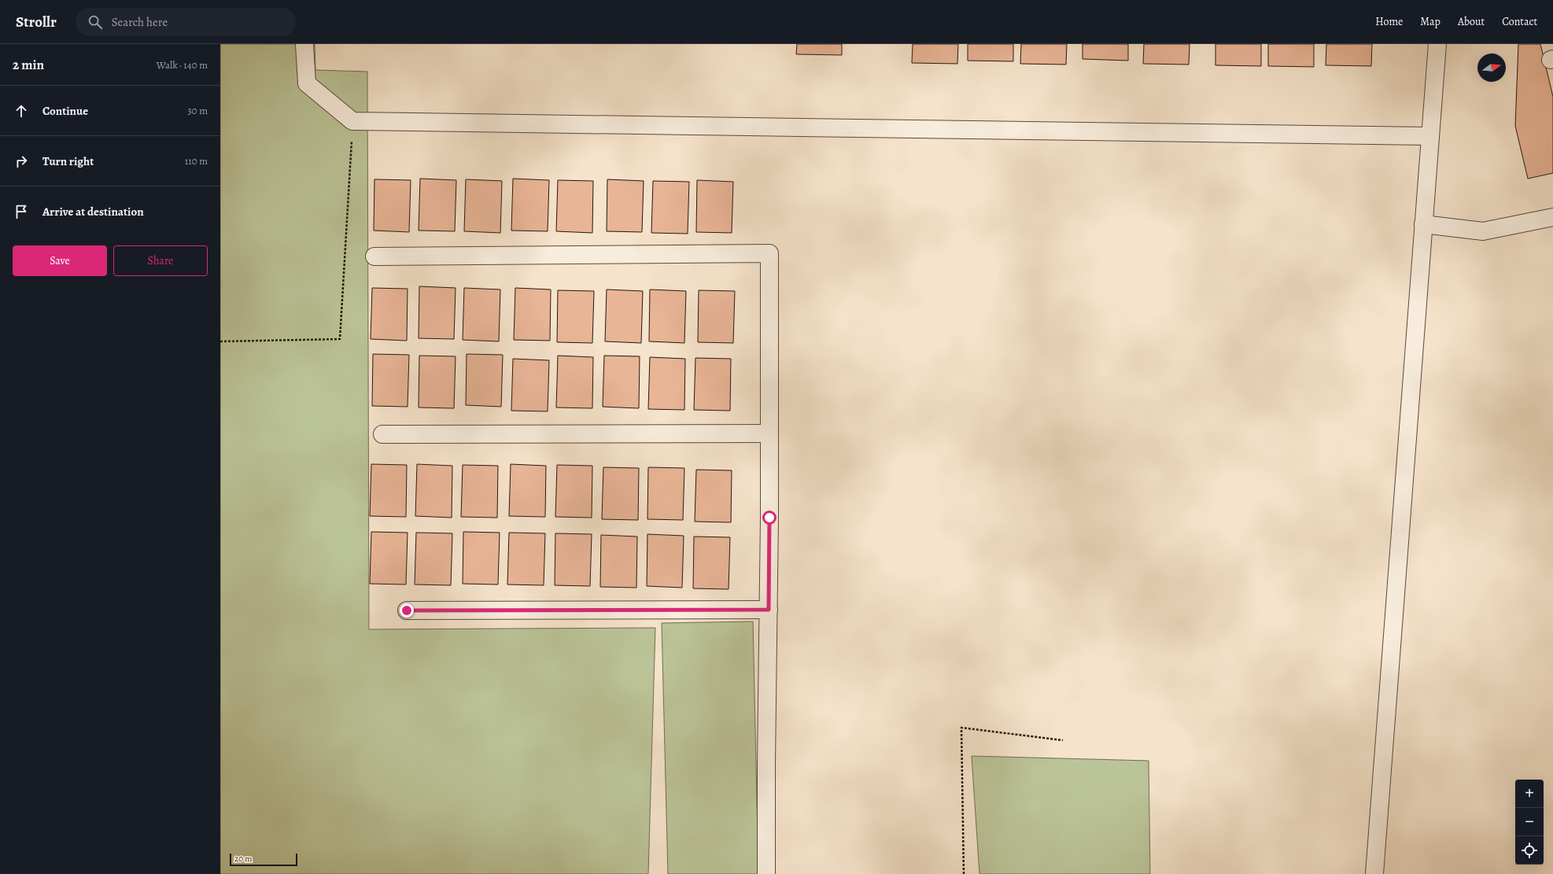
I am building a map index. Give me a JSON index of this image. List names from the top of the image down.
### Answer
{
  "scale_bar": "20 m",
  "north": "right",
  "page": {
    "header": "Strollr",
    "search": "Search here",
    "nav": [
      "Home",
      "Map",
      "About",
      "Contact"
    ],
    "heading": ["2 min", "Walk · 140 m"],
    "list": [
      ["Continue", "30 m"],
      ["Turn right", "110 m"],
      "Arrive at destination"
    ],
    "buttons": ["Save", "Share"],
    "map_buttons": ["+", "−"],
    "scale": "20 m"
  }
}
